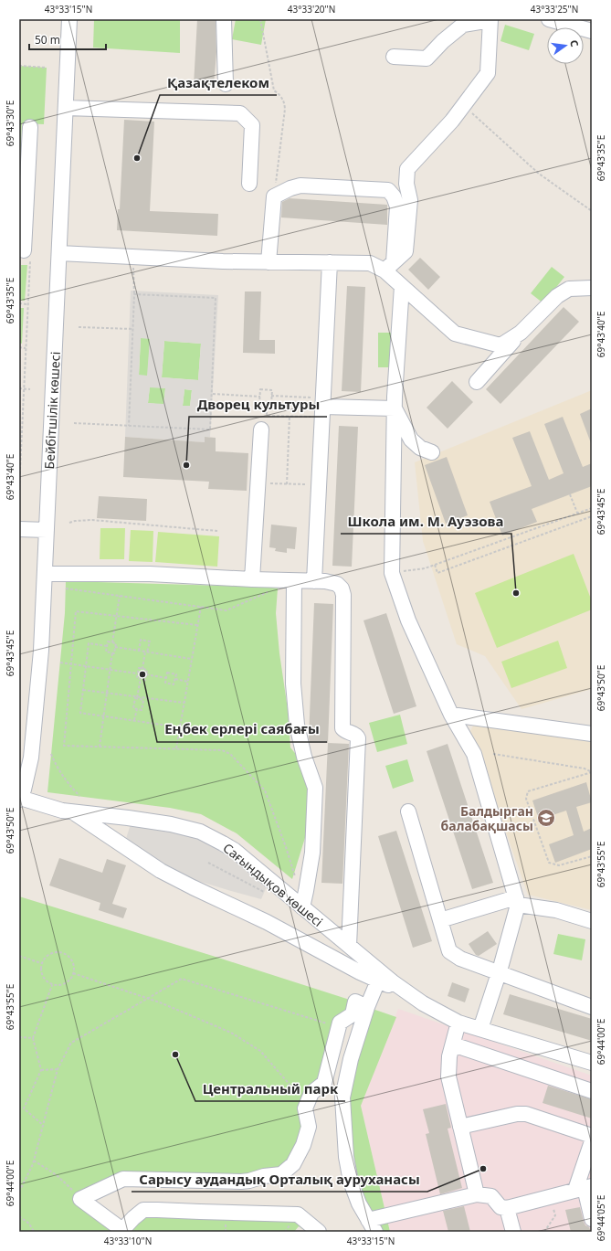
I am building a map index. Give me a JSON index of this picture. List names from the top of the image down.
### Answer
{
  "streets": {
    "street": ["Бейбітшілік көшесі", "Сағындықов көшесі"]
  },
  "crossings": [
    ["Бейбітшілік көшесі", "Сағындықов көшесі"]
  ],
  "places": {
    "other": [
      "Қазақтелеком",
      "Дворец культуры",
      "Школа им. М. Ауэзова",
      "Еңбек ерлері саябағы",
      "Центральный парк",
      "Сарысу аудандық Орталық ауруханасы"
    ],
    "school or university": ["Балдырган балабақшасы"]
  },
  "scale_bar": "50 m",
  "north": "right",
  "coordinates": [
    "43°33'15\"N",
    "43°33'20\"N",
    "43°33'25\"N",
    "69°43'30\"E",
    "69°43'35\"E",
    "69°43'40\"E",
    "69°43'45\"E",
    "69°43'50\"E",
    "69°43'55\"E",
    "69°44'00\"E",
    "69°44'05\"E",
    "43°33'10\"N"
  ]
}
